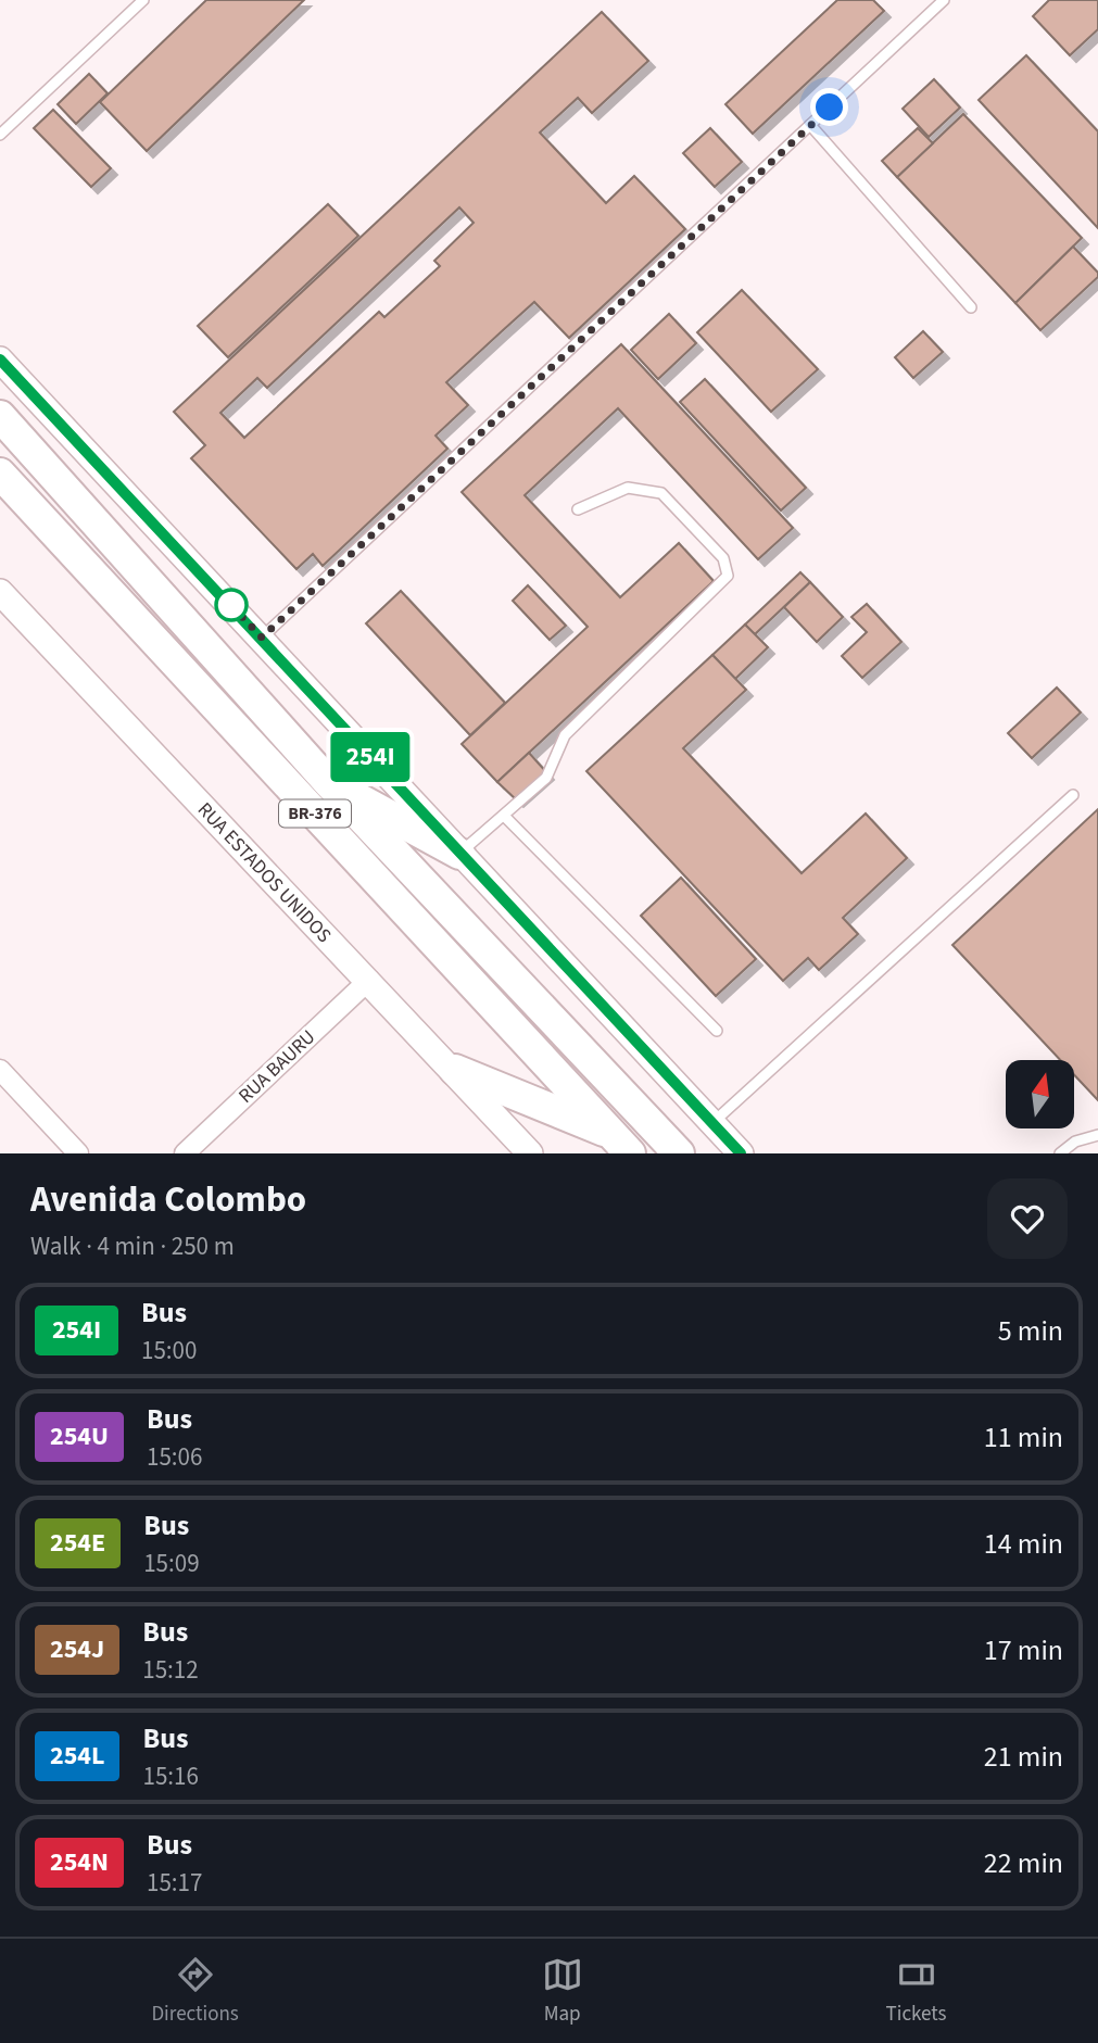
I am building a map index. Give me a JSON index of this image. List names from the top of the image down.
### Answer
{
  "streets": {
    "main road": ["BR-376"],
    "street": ["RUA ESTADOS UNIDOS", "RUA BAURU"]
  },
  "crossings": [
    ["RUA ESTADOS UNIDOS", "RUA BAURU"]
  ],
  "lines": ["bus line 254I"],
  "north": "top",
  "page": {
    "on_map": "254I",
    "heading": ["Avenida Colombo", "Walk · 4 min · 250 m"],
    "list": [
      {
        "mark": "254I",
        "name": "Bus",
        "note": "15:00",
        "value": "5 min"
      },
      {
        "mark": "254U",
        "name": "Bus",
        "note": "15:06",
        "value": "11 min"
      },
      {
        "mark": "254E",
        "name": "Bus",
        "note": "15:09",
        "value": "14 min"
      },
      {
        "mark": "254J",
        "name": "Bus",
        "note": "15:12",
        "value": "17 min"
      },
      {
        "mark": "254L",
        "name": "Bus",
        "note": "15:16",
        "value": "21 min"
      },
      {
        "mark": "254N",
        "name": "Bus",
        "note": "15:17",
        "value": "22 min"
      }
    ],
    "tabs": ["Directions", "Map", "Tickets"]
  }
}
